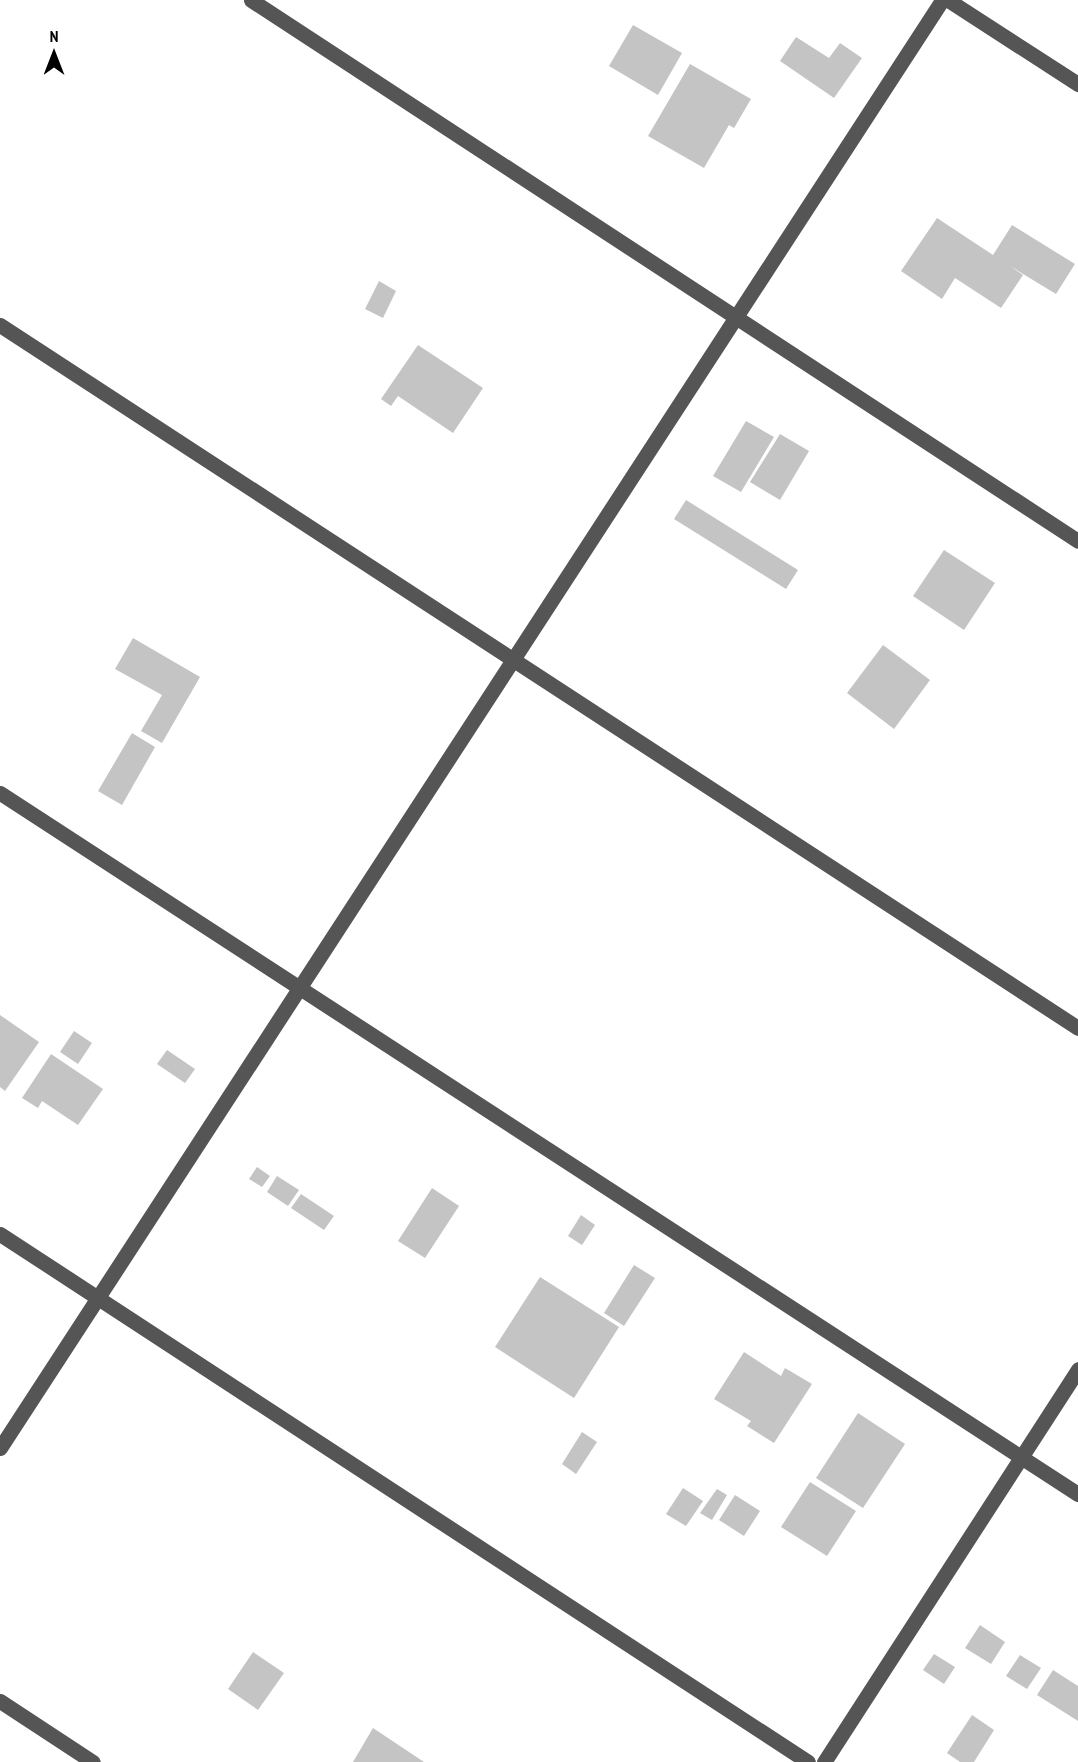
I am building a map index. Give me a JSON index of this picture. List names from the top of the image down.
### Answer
{
  "north": "top"
}
